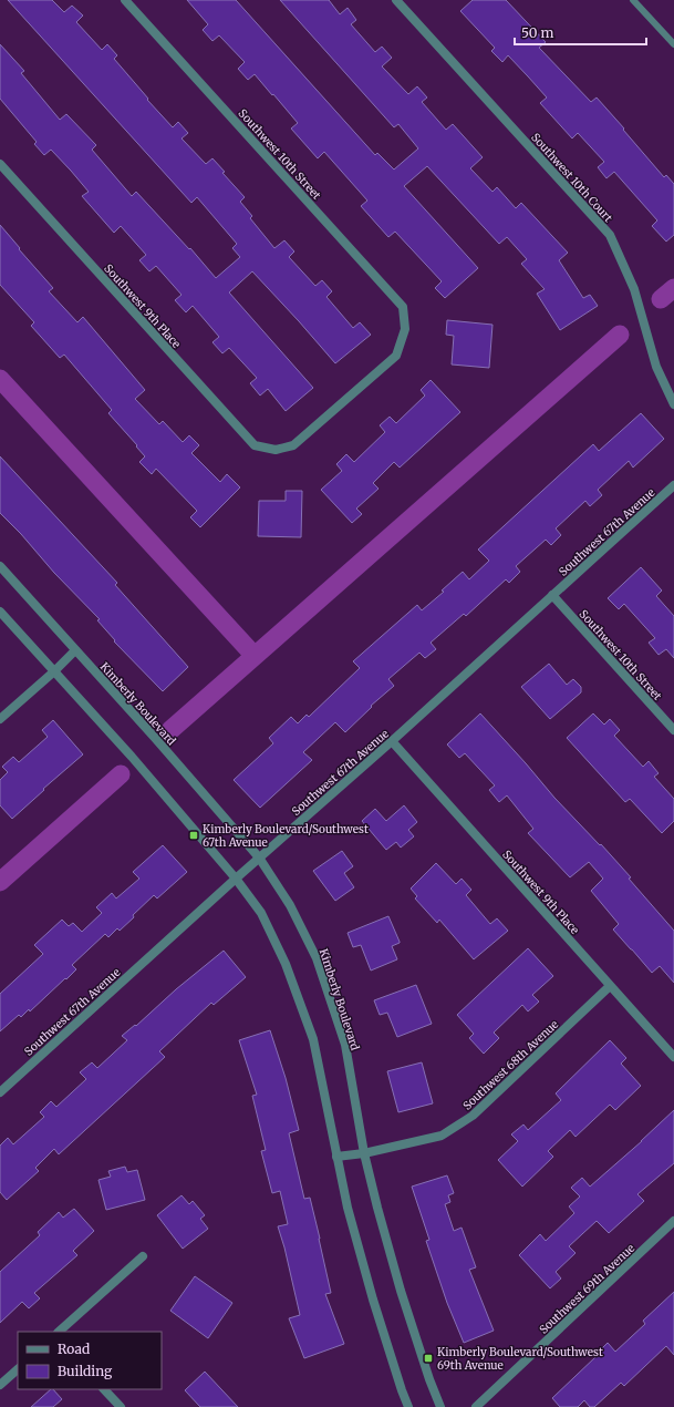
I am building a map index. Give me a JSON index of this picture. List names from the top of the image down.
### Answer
{
  "streets": {
    "street": [
      "Southwest 10th Street",
      "Southwest 10th Court",
      "Southwest 9th Place",
      "Southwest 67th Avenue",
      "Kimberly Boulevard",
      "Southwest 68th Avenue",
      "Southwest 69th Avenue"
    ]
  },
  "crossings": [
    ["Southwest 10th Street", "Southwest 9th Place"],
    ["Southwest 10th Street", "Southwest 67th Avenue"],
    ["Southwest 9th Place", "Southwest 67th Avenue"],
    ["Southwest 9th Place", "Southwest 68th Avenue"],
    ["Southwest 67th Avenue", "Kimberly Boulevard"],
    ["Kimberly Boulevard", "Southwest 68th Avenue"]
  ],
  "places": {
    "transit": ["Kimberly Boulevard/Southwest 67th Avenue", "Kimberly Boulevard/Southwest 69th Avenue"]
  },
  "legend": ["Road", "Building"],
  "scale_bar": "50 m"
}
